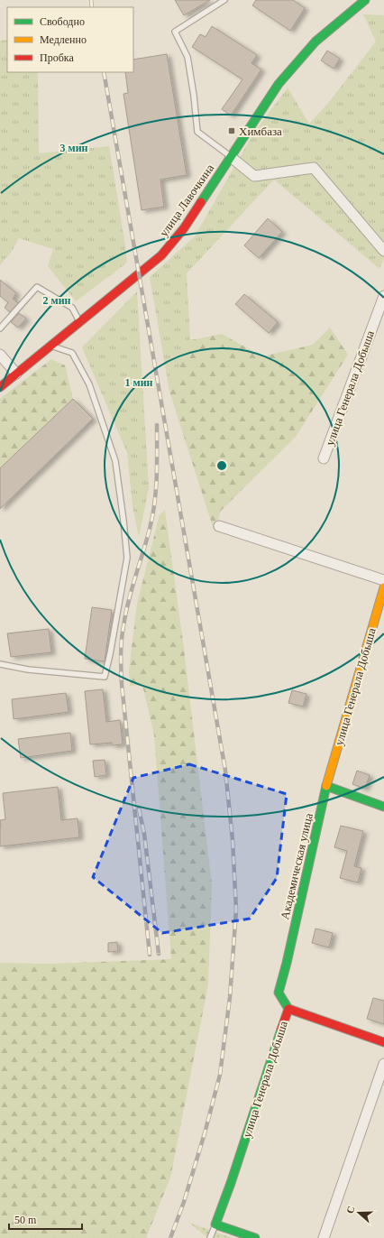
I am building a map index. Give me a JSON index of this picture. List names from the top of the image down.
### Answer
{
  "streets": {
    "street": ["улица Лавочкина", "улица Генерала Добыша", "Академическая улица"]
  },
  "crossings": [
    ["улица Генерала Добыша", "Академическая улица"]
  ],
  "places": {
    "transit": ["Химбаза"]
  },
  "legend": ["Свободно", "Медленно", "Пробка"],
  "scale_bar": "50 m",
  "north": "left",
  "rings": ["3 мин", "2 мин", "1 мин"]
}
